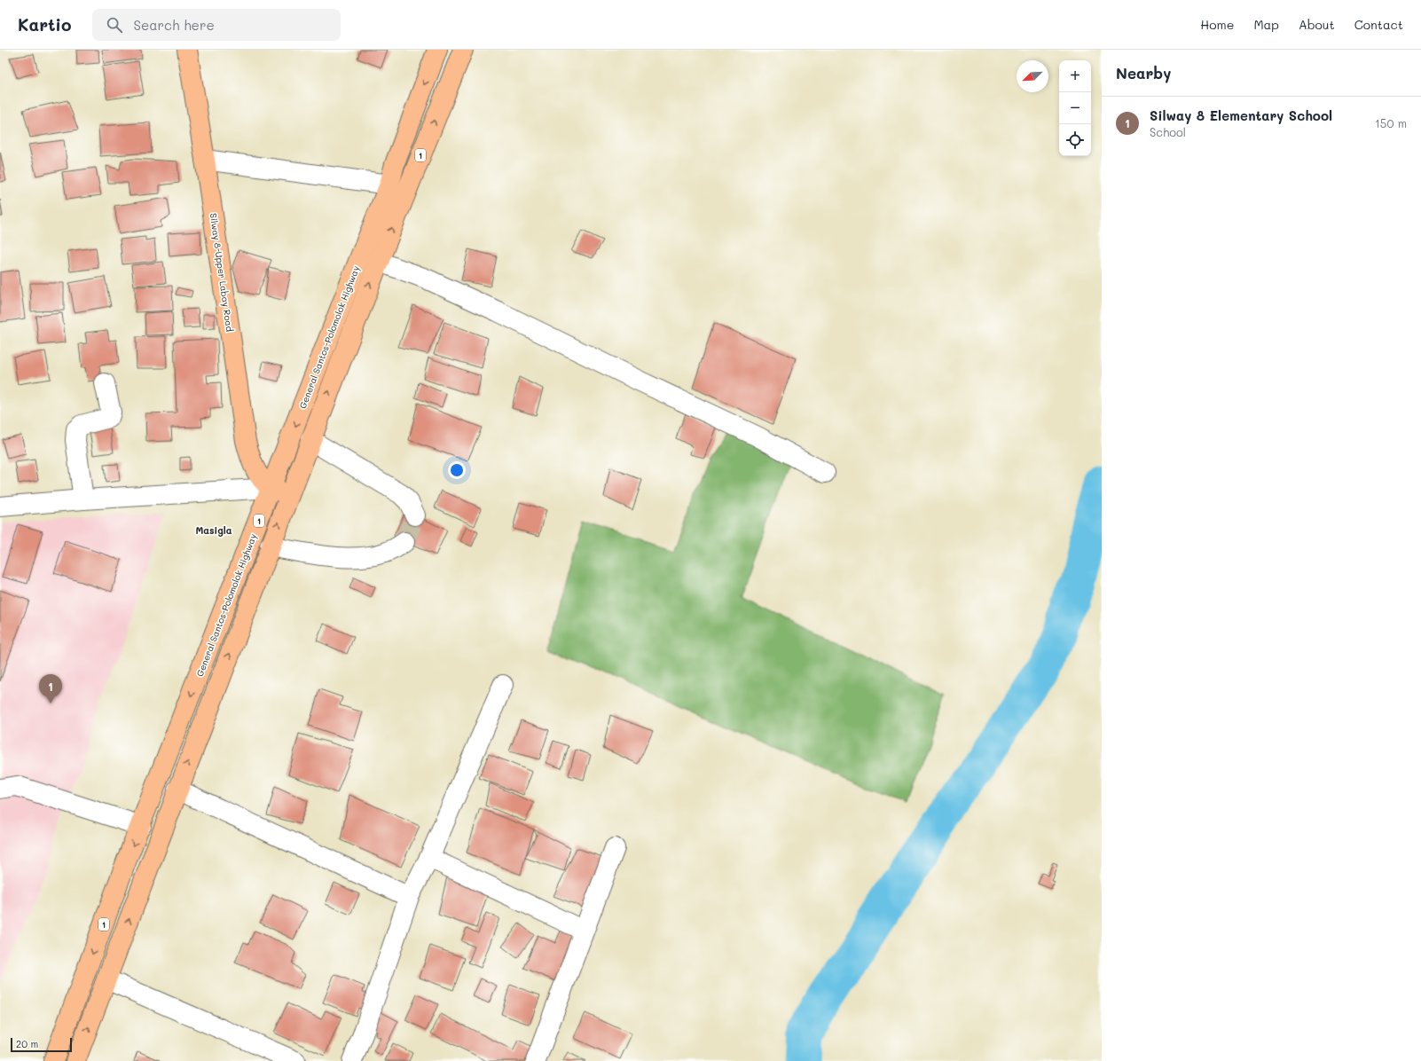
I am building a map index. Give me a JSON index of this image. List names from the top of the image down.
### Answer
{
  "streets": {
    "main road": ["1", "Silway 8-Upper Labay Road", "General Santos-Polomolok Highway"]
  },
  "crossings": [
    ["Silway 8-Upper Labay Road", "General Santos-Polomolok Highway"]
  ],
  "districts": ["Masigla"],
  "scale_bar": "20 m",
  "north": "bottom left",
  "page": {
    "header": "Kartio",
    "search": "Search here",
    "nav": [
      "Home",
      "Map",
      "About",
      "Contact"
    ],
    "heading": "Nearby",
    "map_buttons": ["+", "−"],
    "list": [
      {
        "mark": "1",
        "name": "Silway 8 Elementary School",
        "note": "School",
        "value": "150 m"
      }
    ],
    "pins": "1",
    "scale": "20 m"
  }
}
